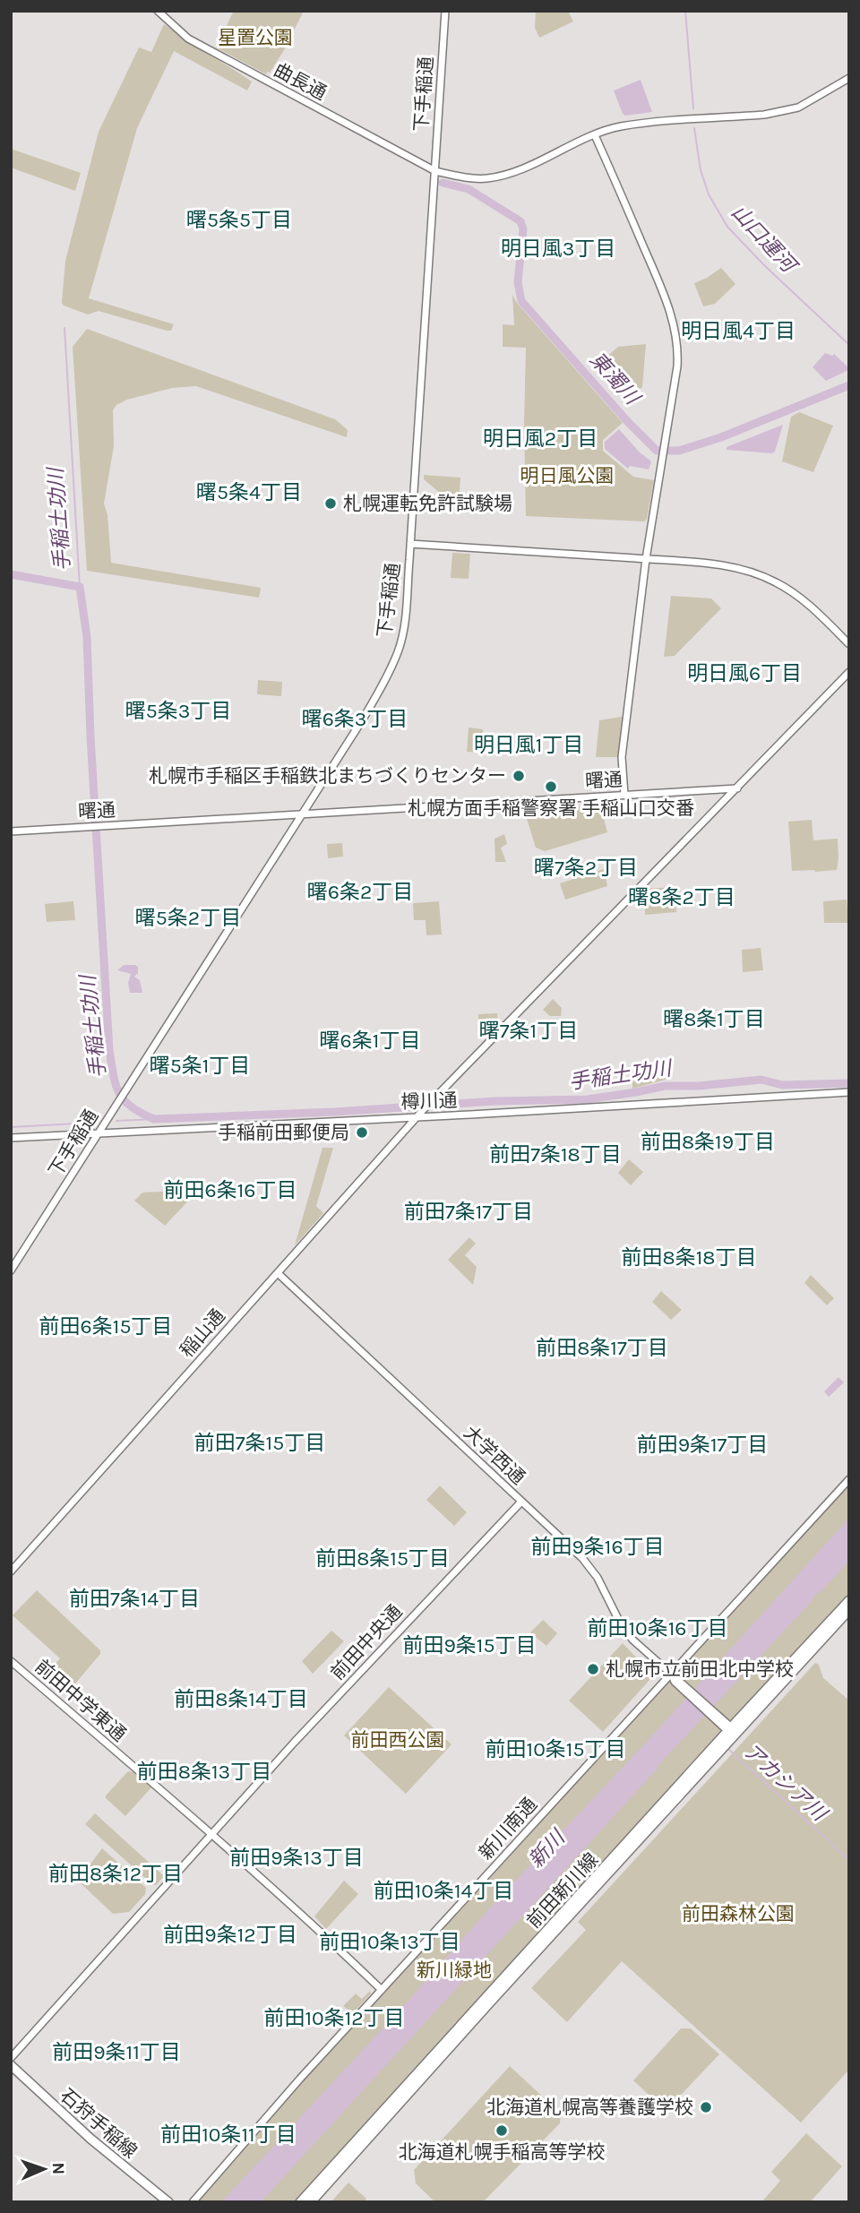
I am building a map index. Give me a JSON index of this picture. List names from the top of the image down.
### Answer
{
  "streets": {
    "main road": ["前田新川線", "石狩手稲線"],
    "street": [
      "曲長通",
      "下手稲通",
      "曙通",
      "樽川通",
      "稲山通",
      "大学西通",
      "前田中央通",
      "前田中学東通",
      "新川南通"
    ]
  },
  "crossings": [
    ["曲長通", "下手稲通"],
    ["下手稲通", "曙通"],
    ["下手稲通", "樽川通"],
    ["曙通", "稲山通"],
    ["樽川通", "稲山通"],
    ["稲山通", "大学西通"],
    ["大学西通", "前田中央通"],
    ["大学西通", "新川南通"],
    ["大学西通", "前田新川線"],
    ["前田中央通", "前田中学東通"],
    ["前田中学東通", "新川南通"]
  ],
  "districts": [
    "曙5条5丁目",
    "明日風3丁目",
    "明日風4丁目",
    "明日風2丁目",
    "曙5条4丁目",
    "明日風6丁目",
    "曙5条3丁目",
    "曙6条3丁目",
    "明日風1丁目",
    "曙7条2丁目",
    "曙6条2丁目",
    "曙8条2丁目",
    "曙5条2丁目",
    "曙8条1丁目",
    "曙7条1丁目",
    "曙6条1丁目",
    "曙5条1丁目",
    "前田8条19丁目",
    "前田7条18丁目",
    "前田6条16丁目",
    "前田7条17丁目",
    "前田8条18丁目",
    "前田6条15丁目",
    "前田8条17丁目",
    "前田7条15丁目",
    "前田9条17丁目",
    "前田9条16丁目",
    "前田8条15丁目",
    "前田7条14丁目",
    "前田10条16丁目",
    "前田9条15丁目",
    "前田8条14丁目",
    "前田10条15丁目",
    "前田8条13丁目",
    "前田9条13丁目",
    "前田8条12丁目",
    "前田10条14丁目",
    "前田9条12丁目",
    "前田10条13丁目",
    "前田10条12丁目",
    "前田9条11丁目",
    "前田10条11丁目"
  ],
  "water": [
    "山口運河",
    "東濁川",
    "手稲土功川",
    "アカシア川",
    "新川"
  ],
  "parks": [
    "星置公園",
    "明日風公園",
    "前田西公園",
    "前田森林公園",
    "新川緑地"
  ],
  "places": [
    "札幌運転免許試験場",
    "札幌市手稲区手稲鉄北まちづくりセンター",
    "札幌方面手稲警察署 手稲山口交番",
    "手稲前田郵便局",
    "札幌市立前田北中学校",
    "北海道札幌高等養護学校",
    "北海道札幌手稲高等学校"
  ],
  "north": "right"
}
